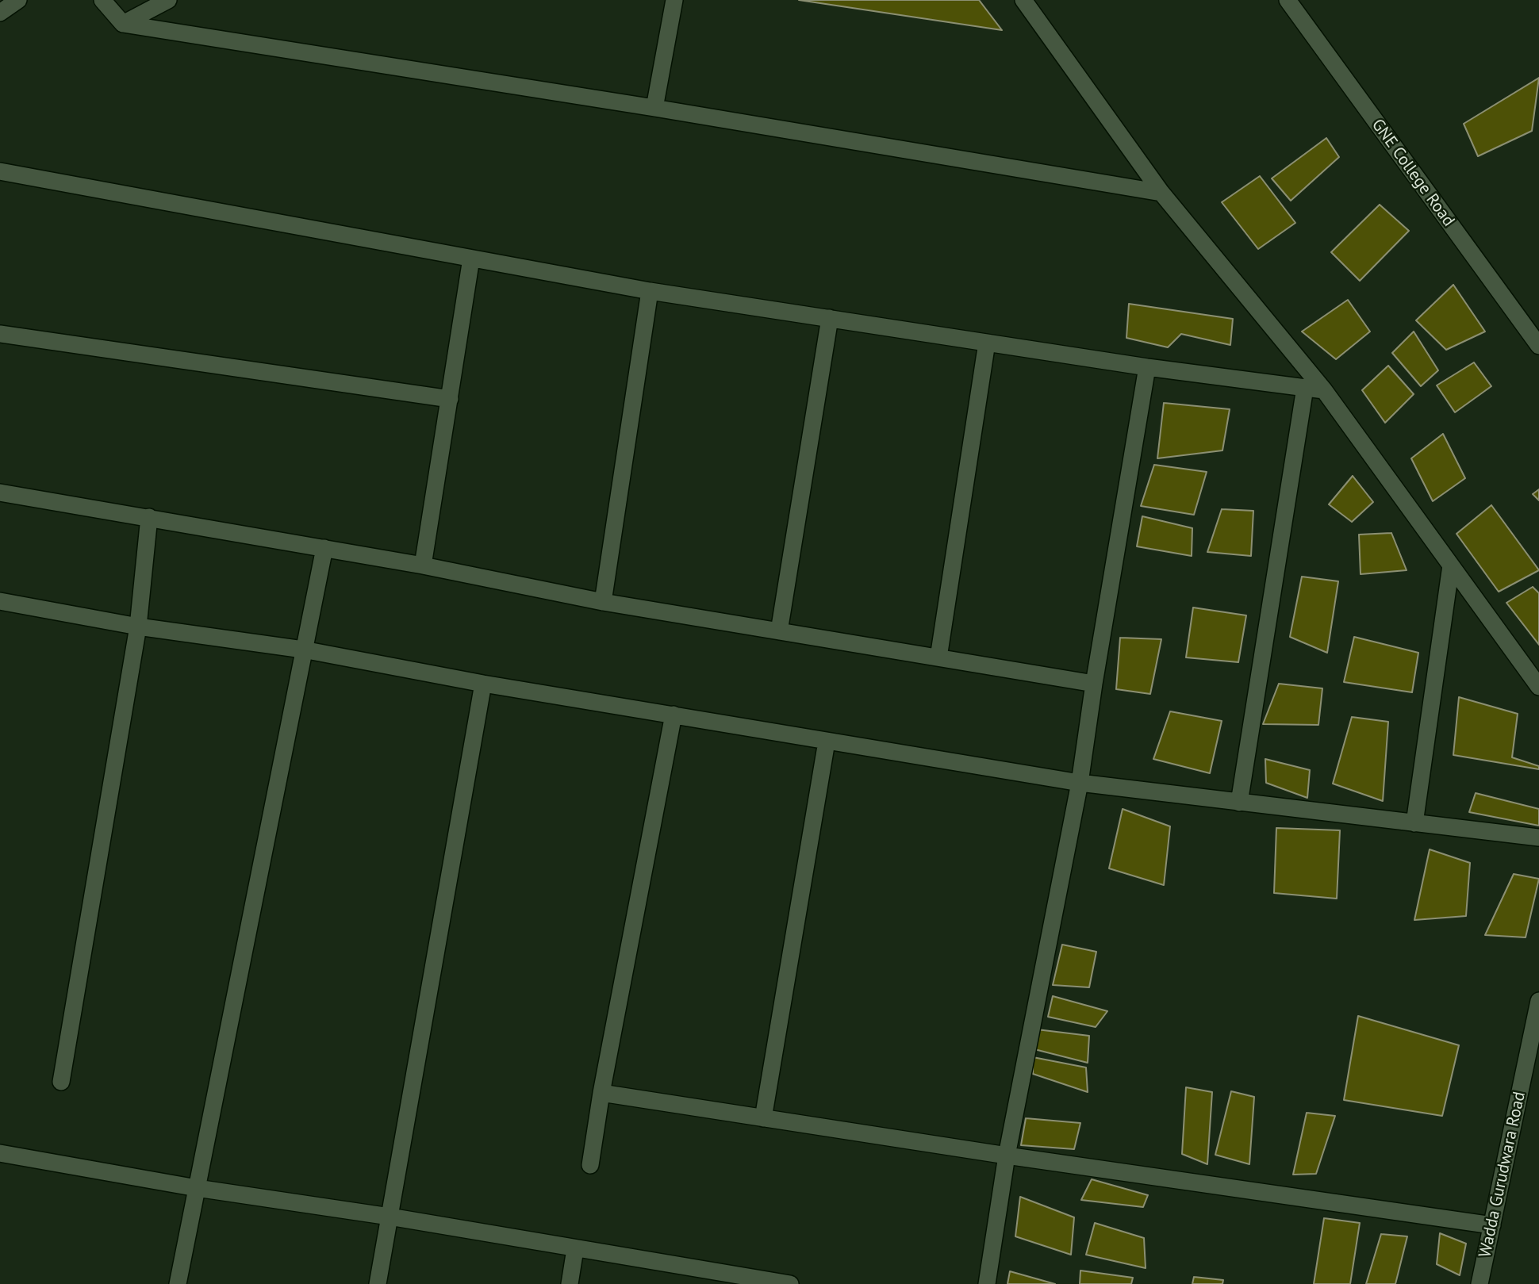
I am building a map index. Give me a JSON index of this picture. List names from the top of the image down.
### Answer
{
  "streets": {
    "street": ["GNE College Road", "Wadda Gurudwara Road"]
  }
}
